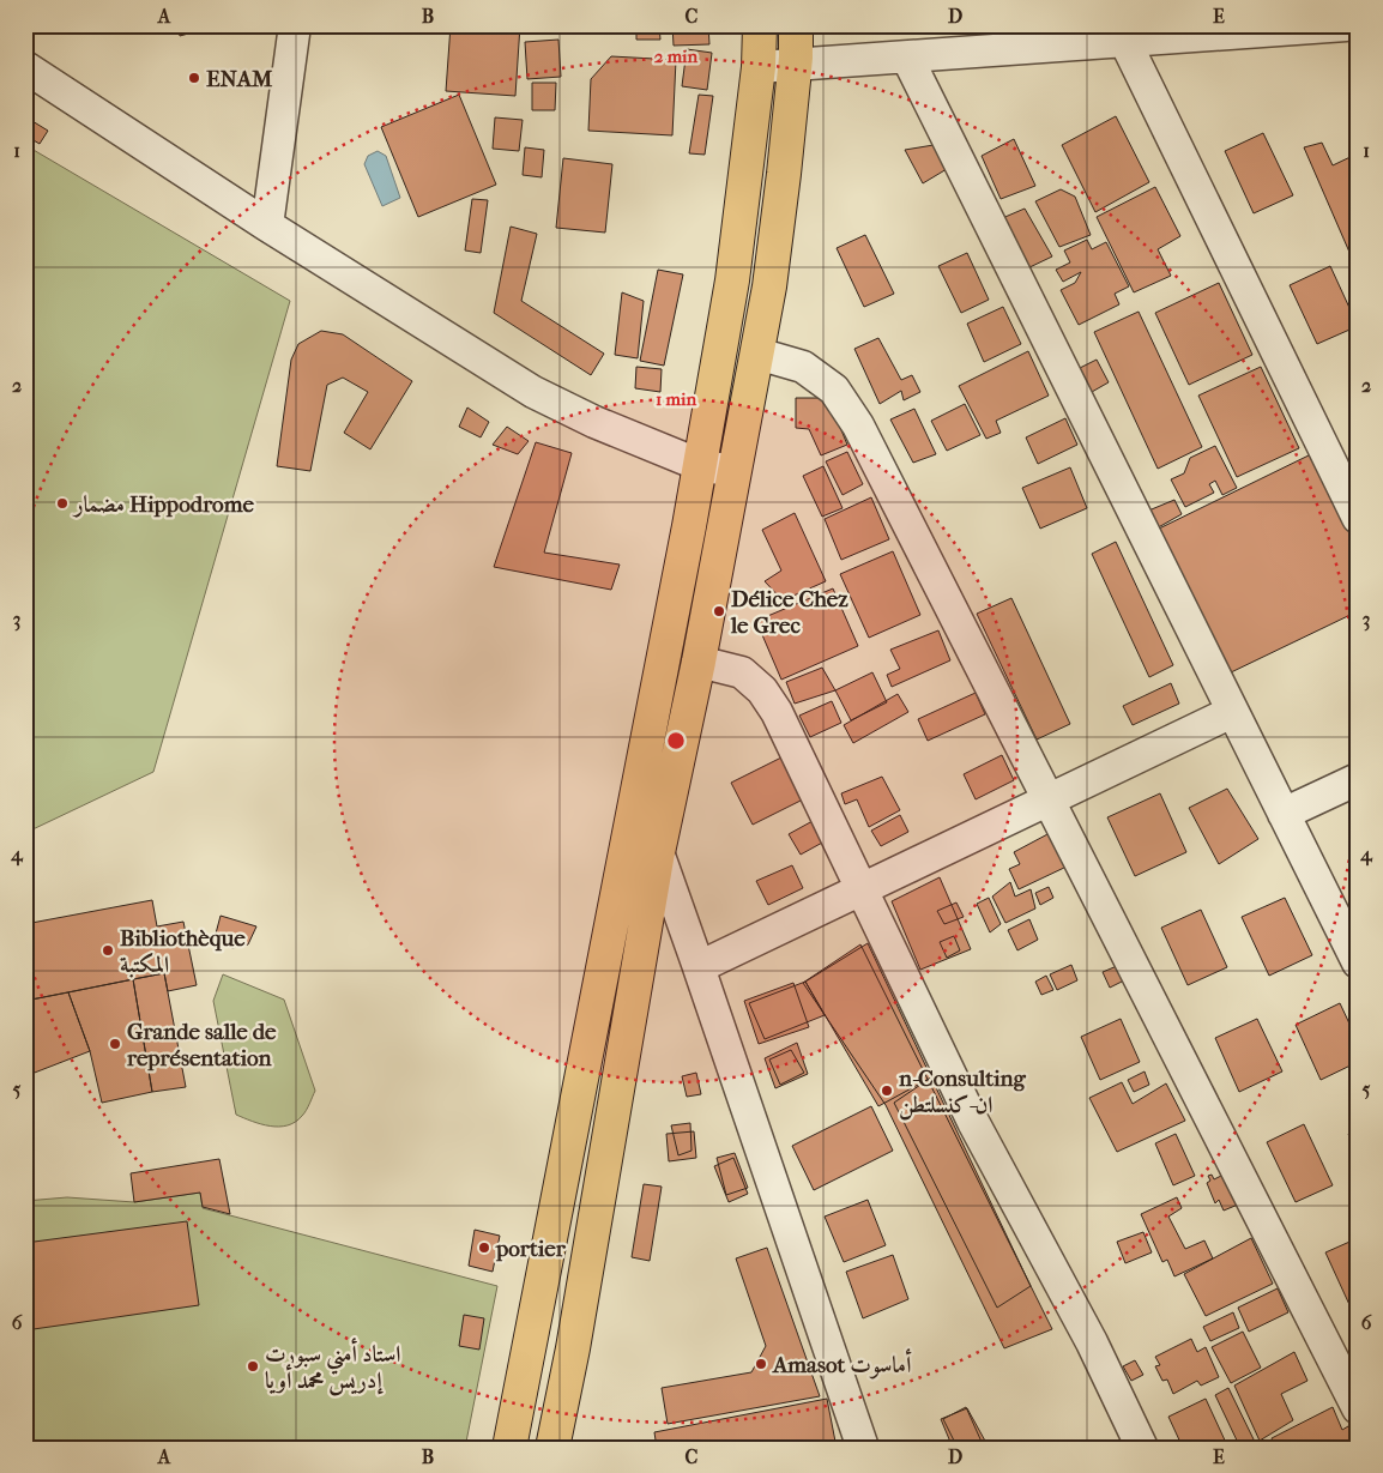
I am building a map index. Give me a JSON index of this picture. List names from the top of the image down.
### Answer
{
  "places": [
    "ENAM",
    "مضمار Hippodrome",
    "Délice Chez le Grec",
    "Bibliothèque المكتبة",
    "Grande salle de représentation",
    "n-Consulting ان-كنسلتطن",
    "portier",
    "Amasot أماسوت",
    "استاد أمني سبورت إدريس محمد أويا"
  ],
  "grid": {
    "columns": [
      "A",
      "B",
      "C",
      "D",
      "E"
    ],
    "rows": [
      "1",
      "2",
      "3",
      "4",
      "5",
      "6"
    ]
  },
  "rings": ["2 min", "1 min"]
}
